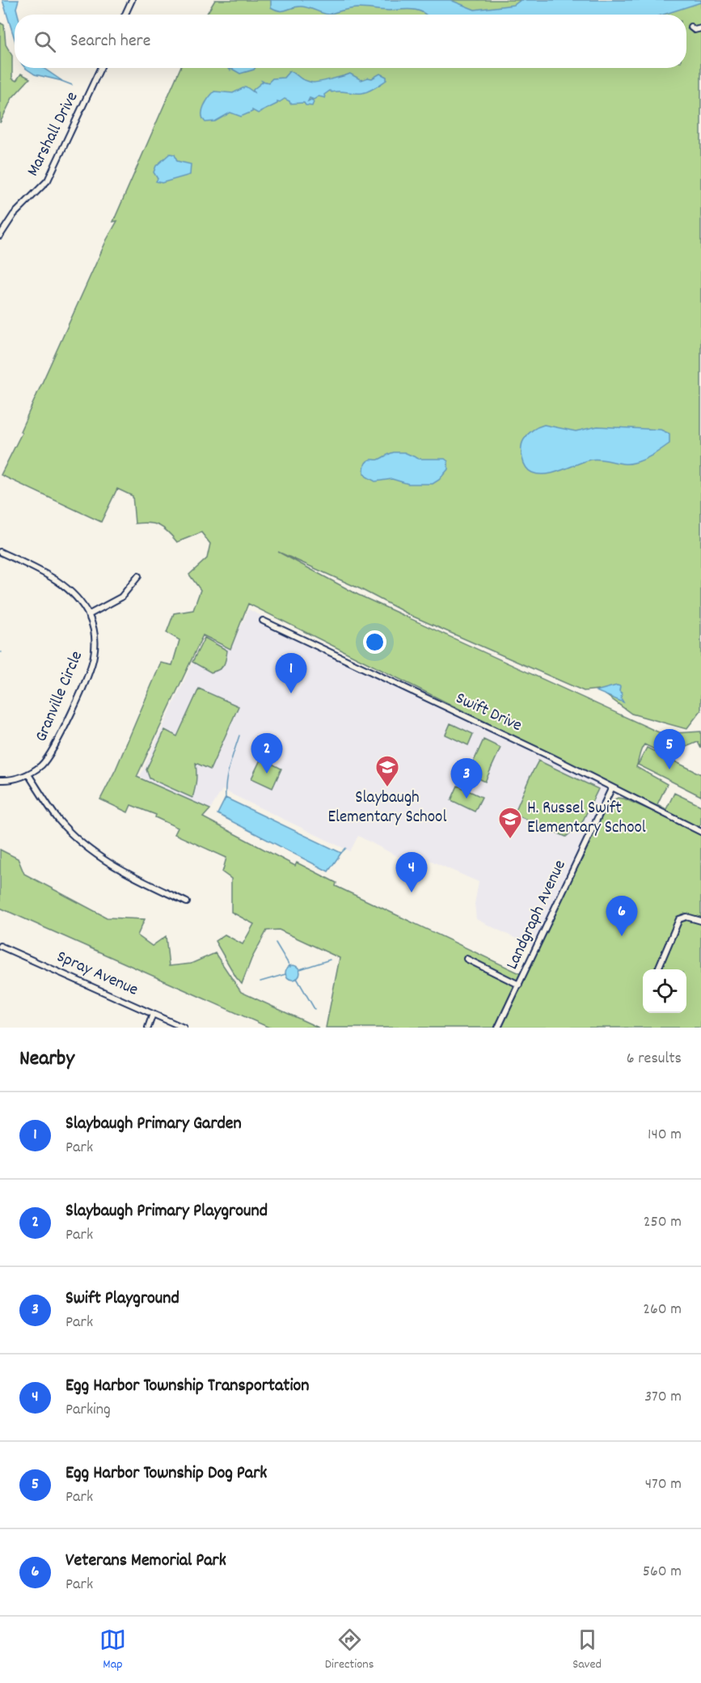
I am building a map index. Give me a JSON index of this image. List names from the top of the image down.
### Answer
{
  "streets": {
    "street": [
      "Marshall Drive",
      "Granville Circle",
      "Swift Drive",
      "Landgraph Avenue",
      "Spray Avenue"
    ]
  },
  "crossings": [
    ["Swift Drive", "Landgraph Avenue"]
  ],
  "places": {
    "school or university": ["Slaybaugh Elementary School", "H. Russel Swift Elementary School"]
  },
  "page": {
    "search": "Search here",
    "pins": [
      "1",
      "5",
      "2",
      "3",
      "4",
      "6"
    ],
    "heading": ["Nearby", "6 results"],
    "list": [
      {
        "mark": "1",
        "name": "Slaybaugh Primary Garden",
        "note": "Park",
        "value": "140 m"
      },
      {
        "mark": "2",
        "name": "Slaybaugh Primary Playground",
        "note": "Park",
        "value": "250 m"
      },
      {
        "mark": "3",
        "name": "Swift Playground",
        "note": "Park",
        "value": "260 m"
      },
      {
        "mark": "4",
        "name": "Egg Harbor Township Transportation",
        "note": "Parking",
        "value": "370 m"
      },
      {
        "mark": "5",
        "name": "Egg Harbor Township Dog Park",
        "note": "Park",
        "value": "470 m"
      },
      {
        "mark": "6",
        "name": "Veterans Memorial Park",
        "note": "Park",
        "value": "560 m"
      }
    ],
    "nav": ["Map", "Directions", "Saved"]
  }
}
